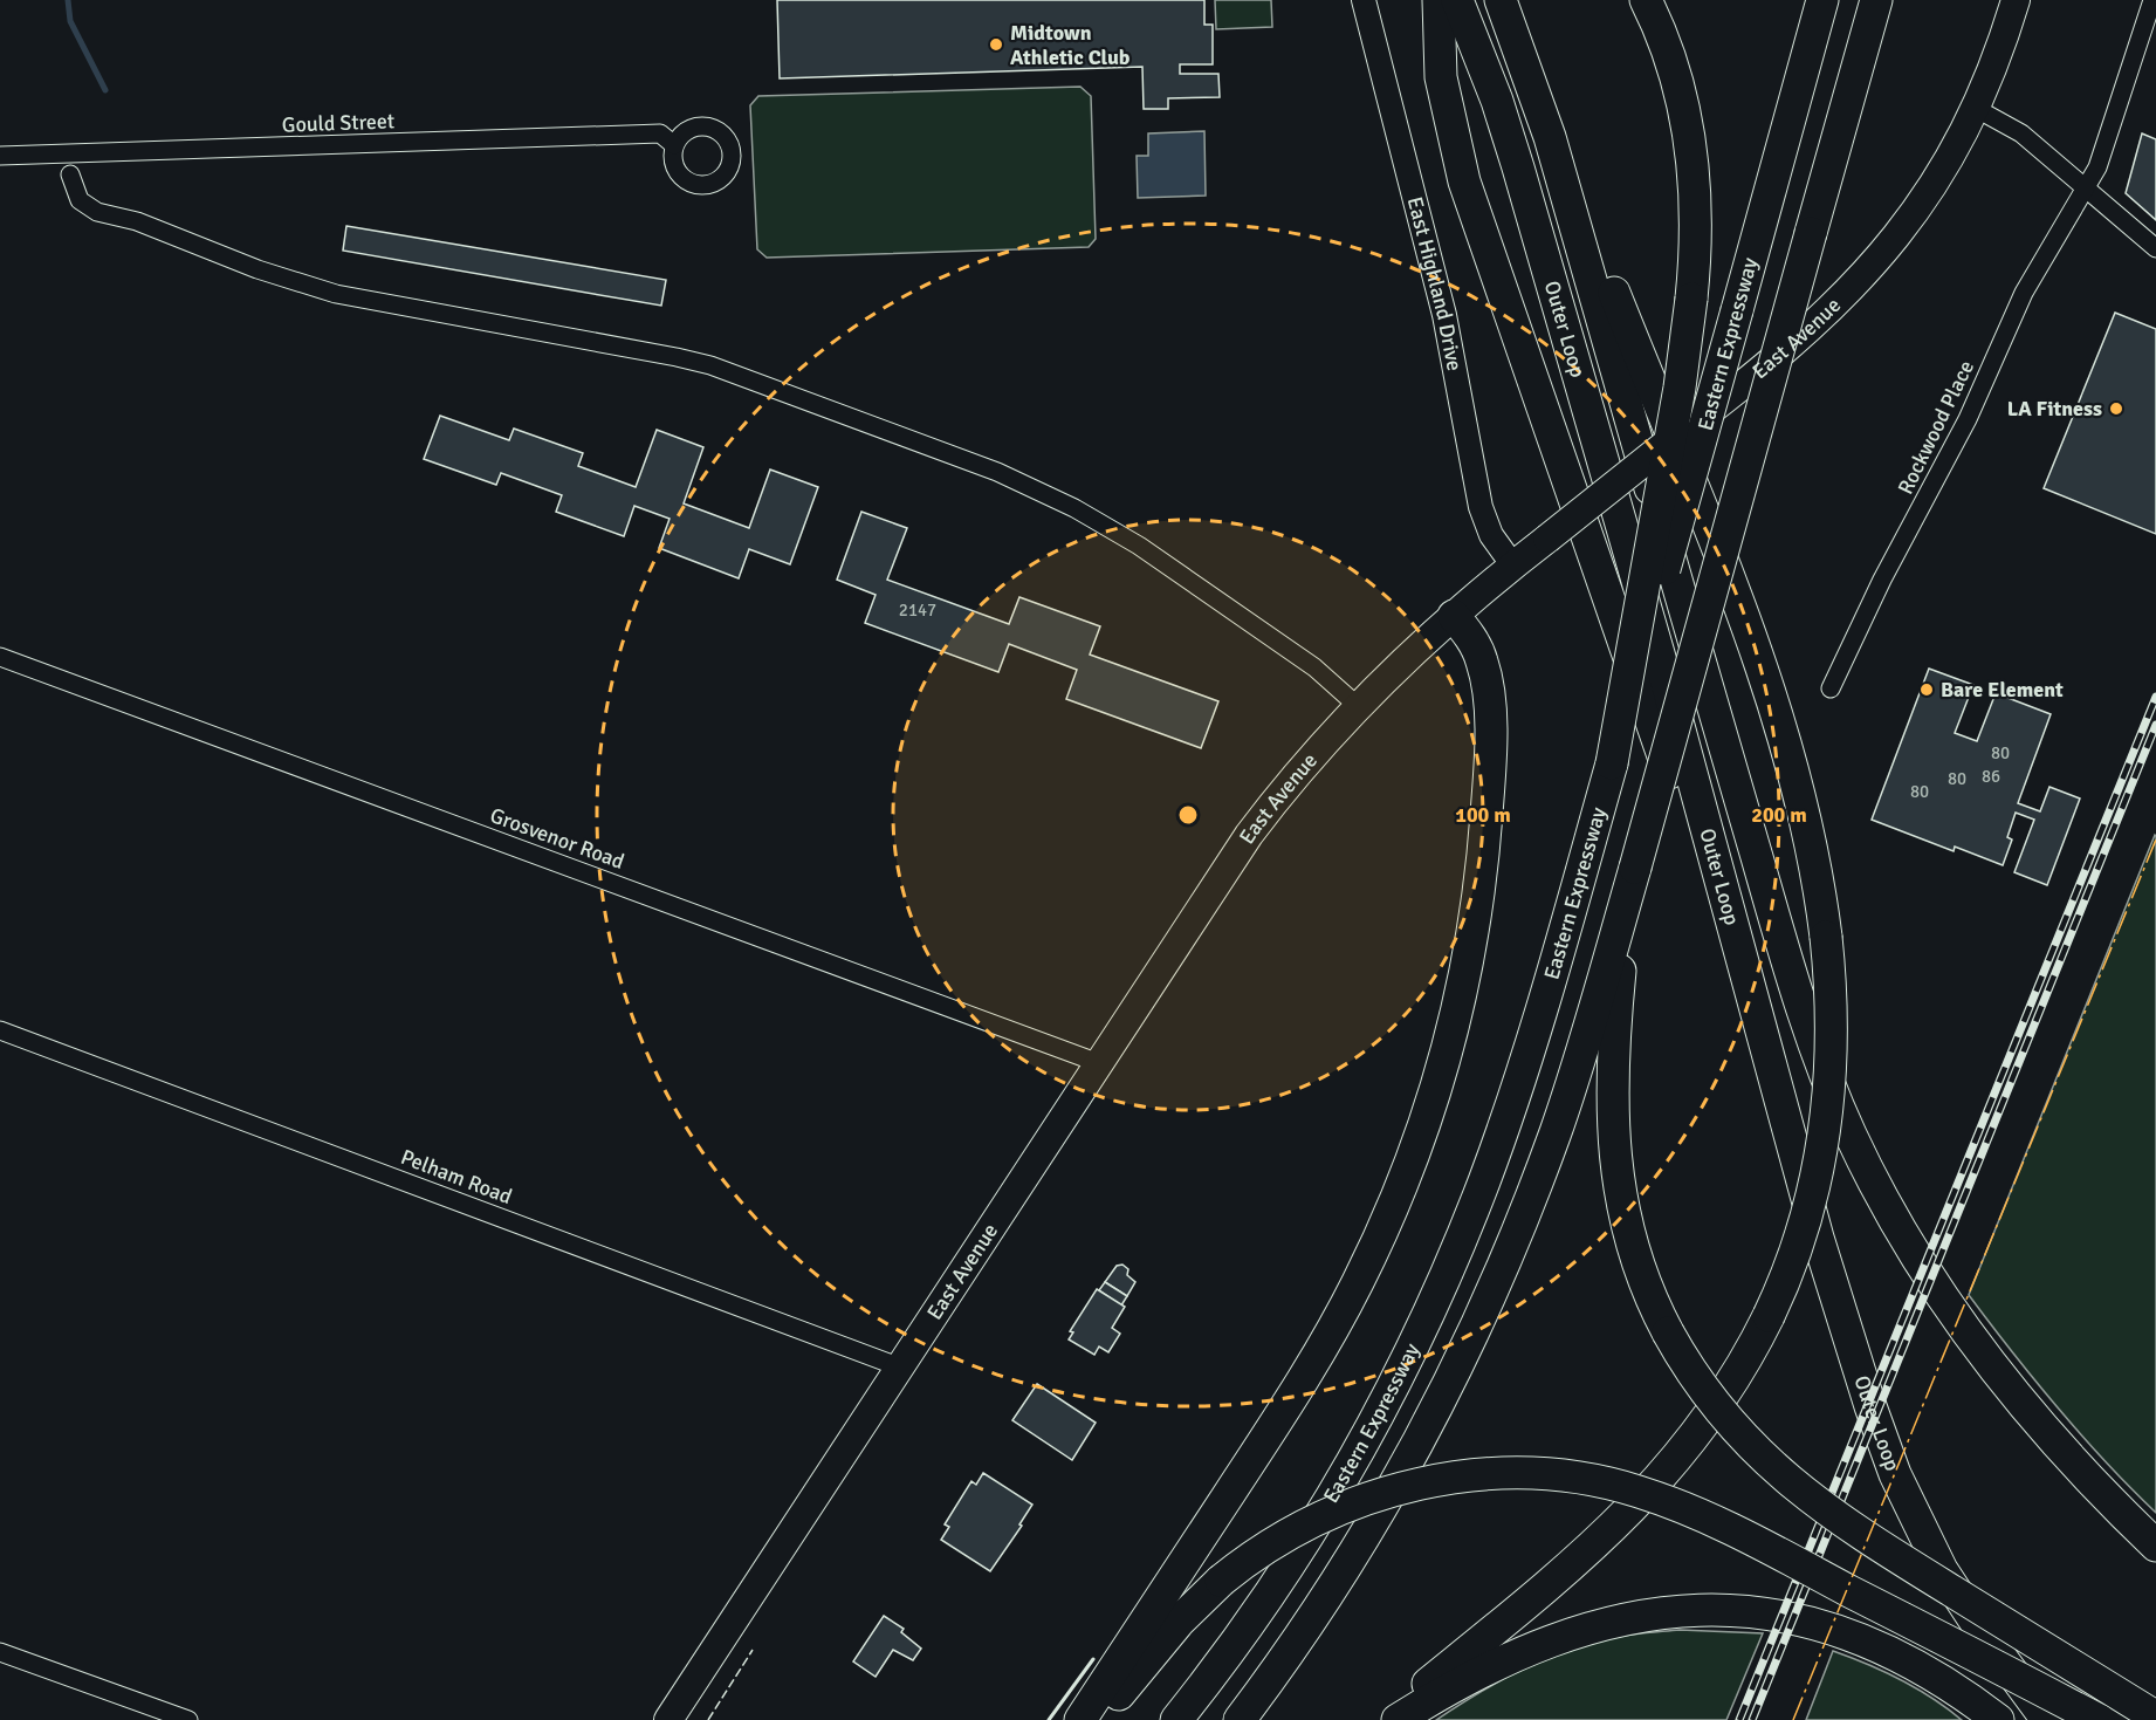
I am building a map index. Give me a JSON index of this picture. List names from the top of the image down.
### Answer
{
  "streets": {
    "highway": ["Outer Loop", "Eastern Expressway"],
    "main road": ["East Avenue"],
    "street": [
      "Gould Street",
      "East Highland Drive",
      "Rockwood Place",
      "Grosvenor Road",
      "Pelham Road"
    ]
  },
  "crossings": [
    ["East Highland Drive", "East Avenue"],
    ["East Avenue", "Grosvenor Road"],
    ["East Avenue", "Pelham Road"]
  ],
  "places": ["Midtown Athletic Club", "LA Fitness", "Bare Element"],
  "house_numbers": [
    "2147",
    "80",
    "86",
    "80",
    "80"
  ],
  "rings": ["100 m", "200 m"]
}
